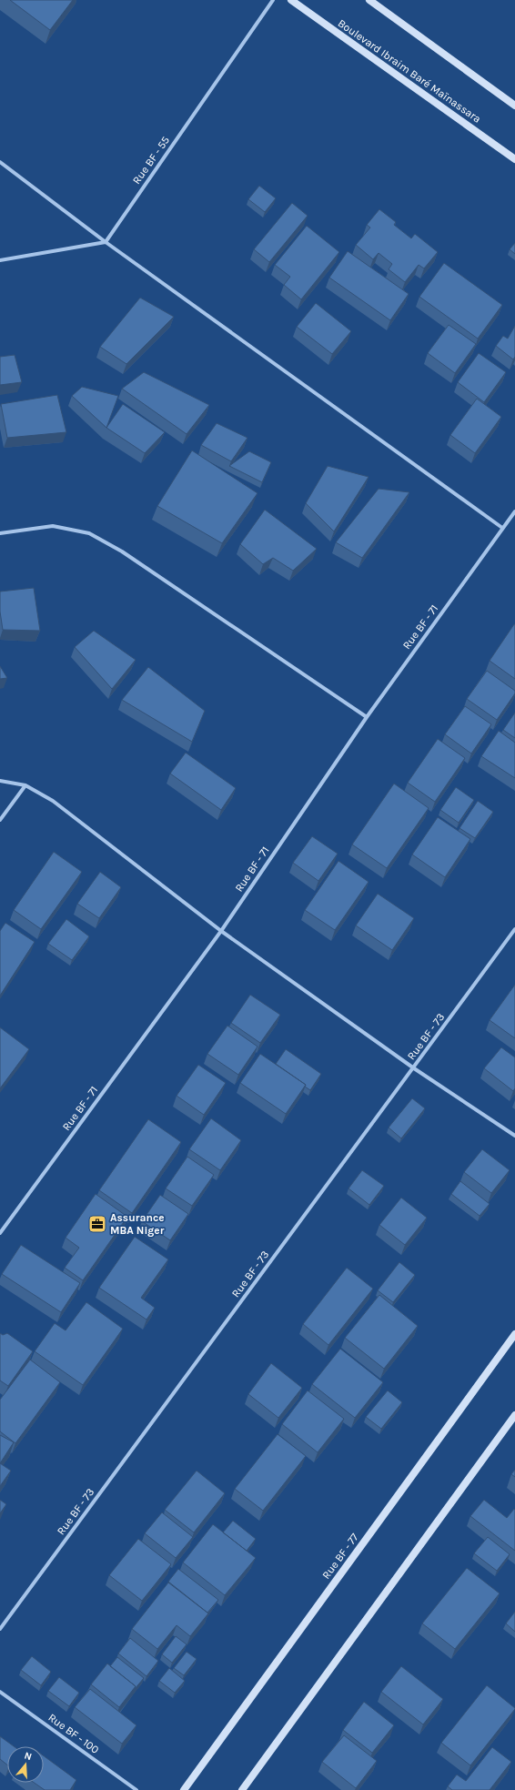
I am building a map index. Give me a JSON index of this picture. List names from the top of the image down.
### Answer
{
  "streets": {
    "main road": ["Boulevard Ibraim Baré Maïnassara", "Rue BF - 77"],
    "street": [
      "Rue BF - 55",
      "Rue BF - 71",
      "Rue BF - 73",
      "Rue BF - 100"
    ]
  },
  "places": {
    "office": ["Assurance MBA Niger"]
  },
  "north": "top"
}
